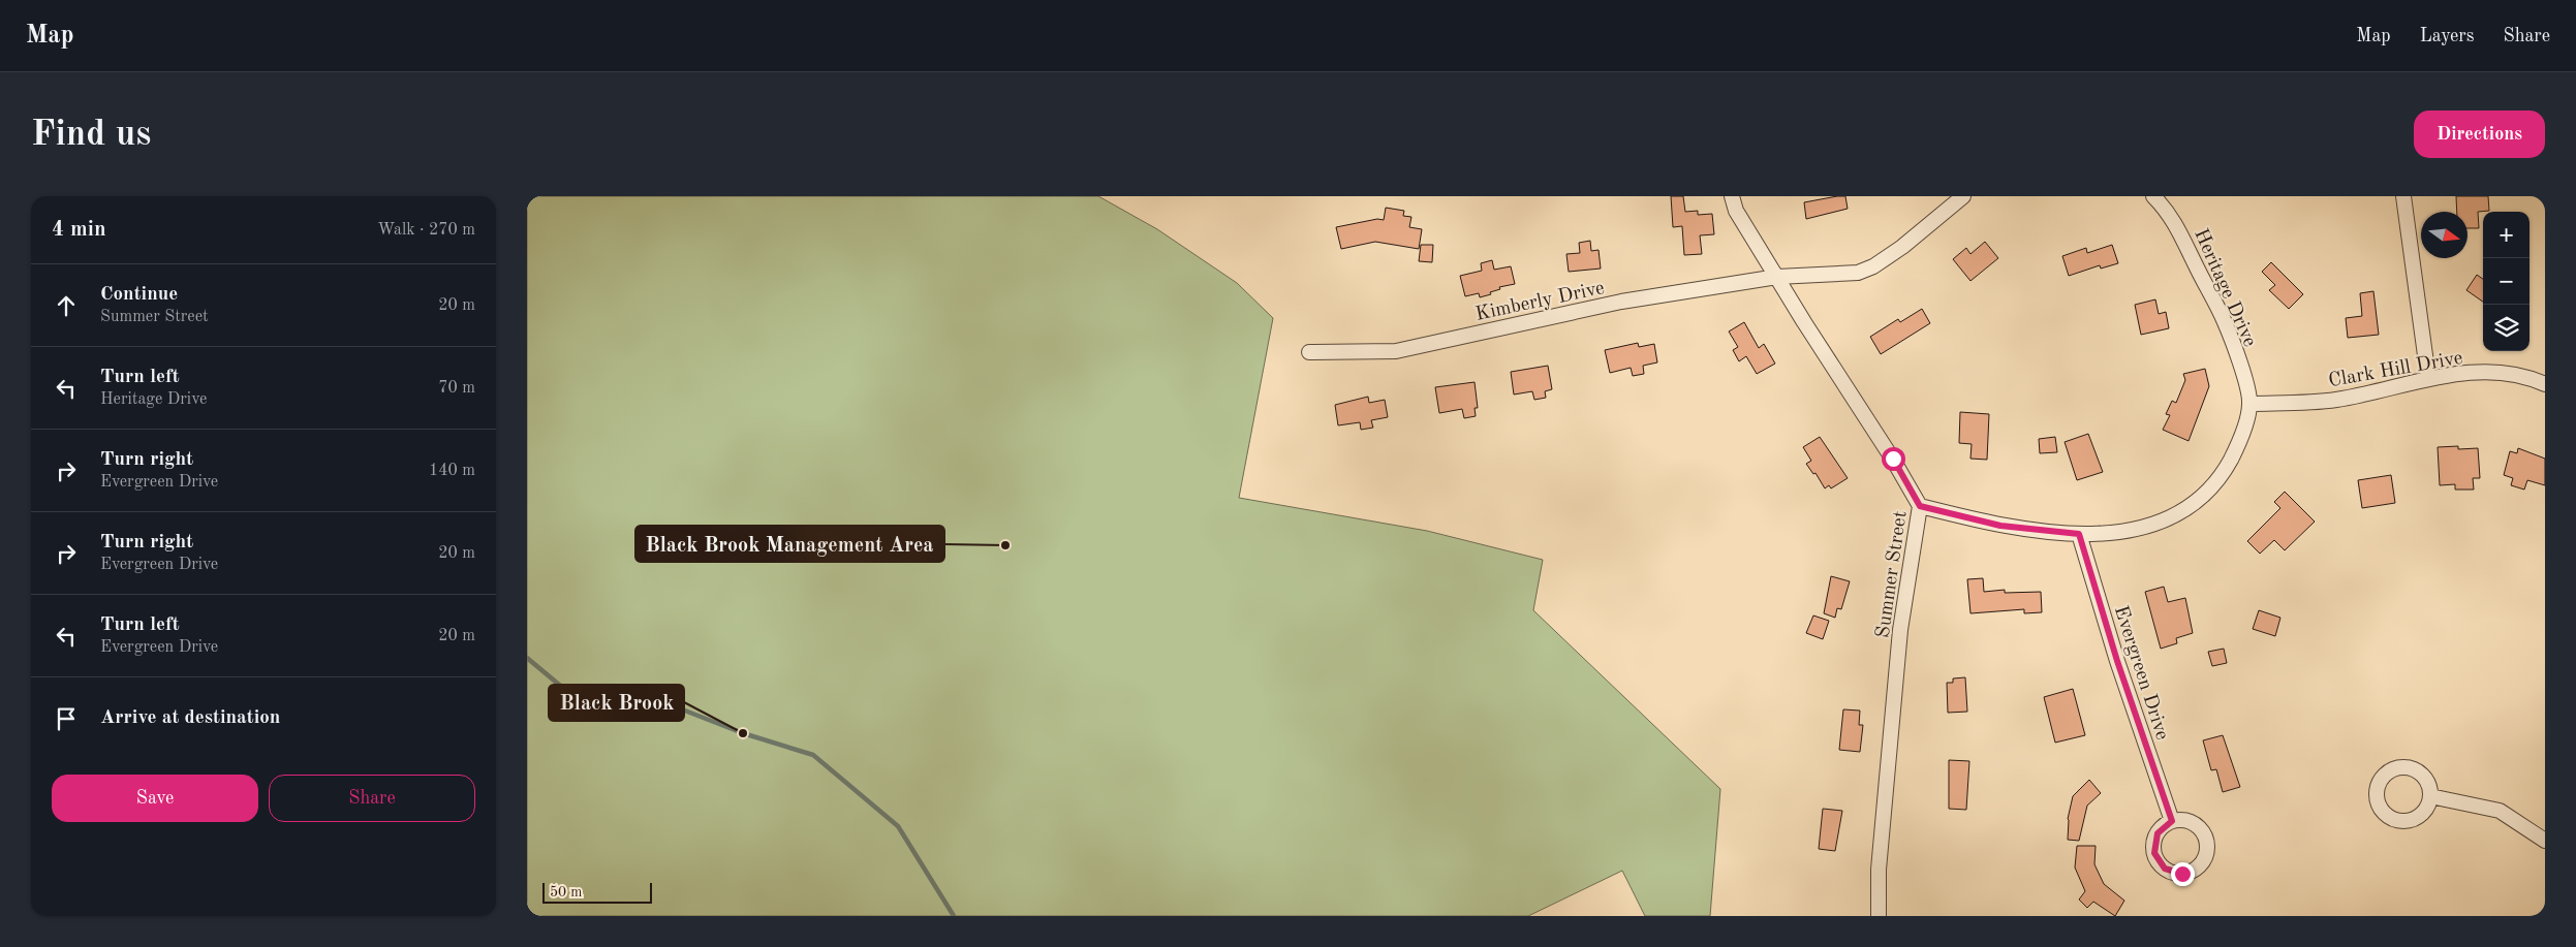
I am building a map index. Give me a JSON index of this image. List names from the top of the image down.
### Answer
{
  "streets": {
    "street": [
      "Heritage Drive",
      "Kimberly Drive",
      "Clark Hill Drive",
      "Summer Street",
      "Evergreen Drive"
    ]
  },
  "crossings": [
    ["Heritage Drive", "Clark Hill Drive"],
    ["Kimberly Drive", "Summer Street"]
  ],
  "places": ["Black Brook Management Area", "Black Brook"],
  "scale_bar": "50 m",
  "north": "right",
  "page": {
    "header": "Map",
    "nav": ["Map", "Layers", "Share"],
    "buttons": [
      "Directions",
      ["Save", "Share"]
    ],
    "title": "Find us",
    "heading": ["4 min", "Walk · 270 m"],
    "map_buttons": ["+", "−"],
    "list": [
      ["Continue", "Summer Street", "20 m"],
      ["Turn left", "Heritage Drive", "70 m"],
      ["Turn right", "Evergreen Drive", "140 m"],
      ["Turn right", "Evergreen Drive", "20 m"],
      ["Turn left", "Evergreen Drive", "20 m"],
      "Arrive at destination"
    ],
    "scale": "50 m"
  }
}
